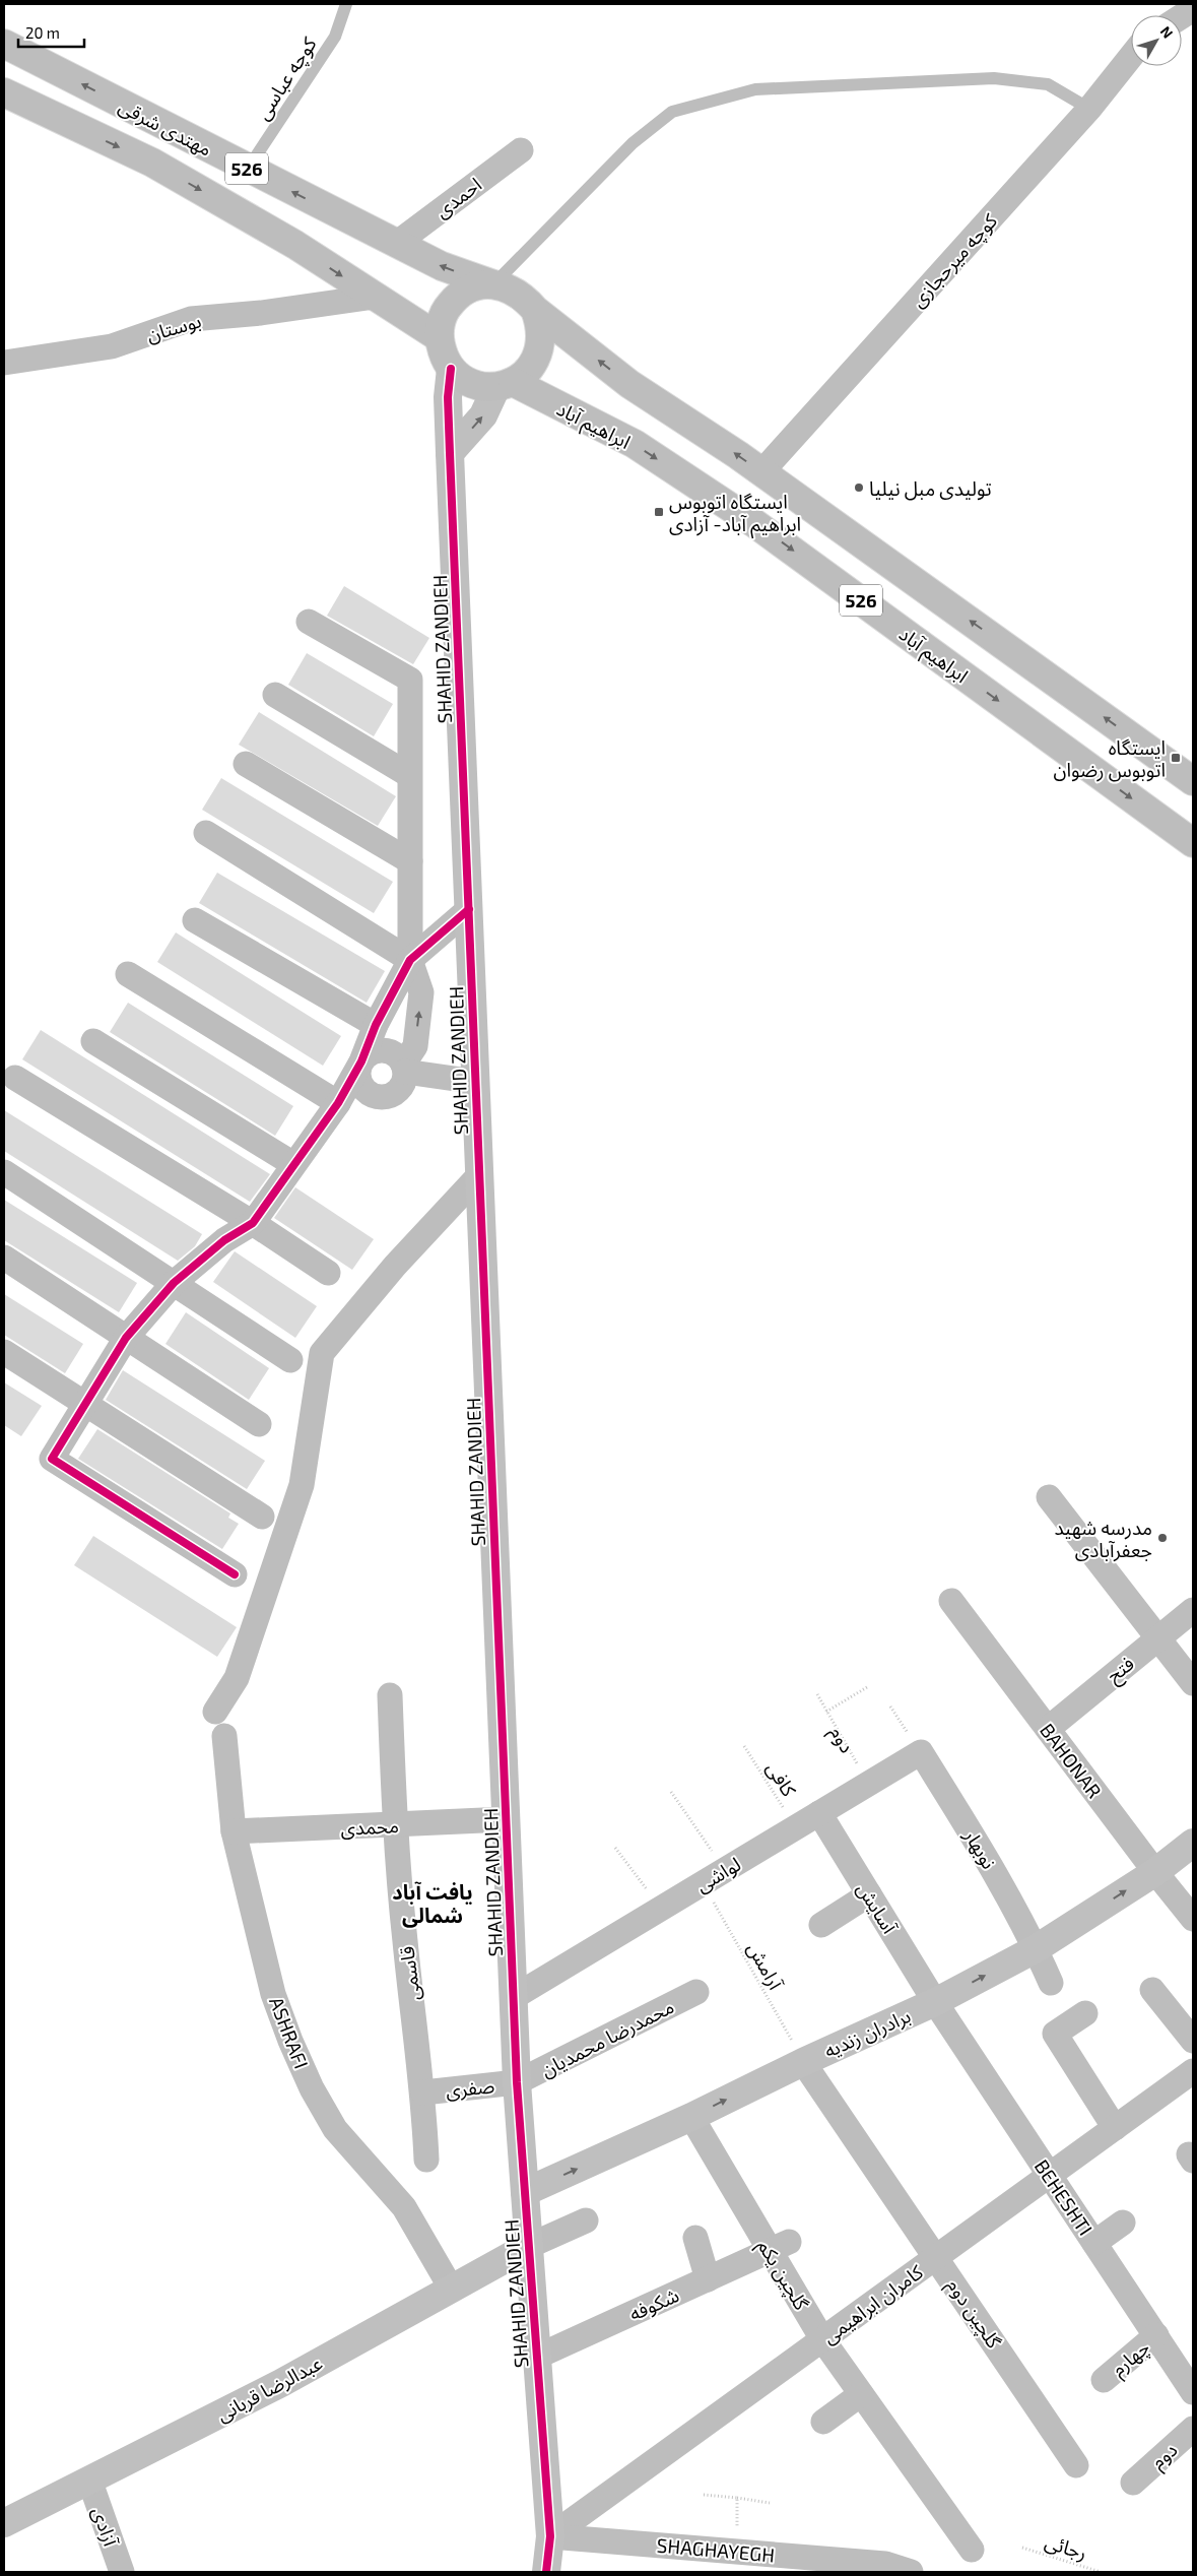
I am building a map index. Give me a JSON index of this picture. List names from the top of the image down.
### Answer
{
  "streets": {
    "main road": ["مهتدی شرقی", "526", "ابراهیم آباد"],
    "street": [
      "احمدی",
      "کوچه میرحجازی",
      "بوستان",
      "SHAHID ZANDIEH",
      "فتح",
      "دوم",
      "BAHONAR",
      "محمدی",
      "نوبهار",
      "لواشی",
      "آسایش",
      "قاسمی",
      "ASHRAFI",
      "برادران زندیه",
      "محمدرضا محمدیان",
      "صفری",
      "BEHESHTI",
      "گلچین یکم",
      "شکوفه",
      "کامران ابراهیمی",
      "گلچین دوم",
      "چهارم",
      "عبدالرضا قربانی",
      "آزادی",
      "SHAGHAYEGH"
    ],
    "lane": ["کوچه عباسی"],
    "path": ["کافی", "آرامش", "رجائی"]
  },
  "crossings": [
    ["کوچه عباسی", "مهتدی شرقی"],
    ["مهتدی شرقی", "526"],
    ["مهتدی شرقی", "احمدی"],
    ["مهتدی شرقی", "بوستان"],
    ["مهتدی شرقی", "ابراهیم آباد"],
    ["مهتدی شرقی", "SHAHID ZANDIEH"],
    ["526", "کوچه میرحجازی"],
    ["526", "ابراهیم آباد"],
    ["526", "SHAHID ZANDIEH"],
    ["ابراهیم آباد", "SHAHID ZANDIEH"],
    ["SHAHID ZANDIEH", "محمدی"],
    ["SHAHID ZANDIEH", "لواشی"],
    ["SHAHID ZANDIEH", "برادران زندیه"],
    ["SHAHID ZANDIEH", "محمدرضا محمدیان"],
    ["SHAHID ZANDIEH", "صفری"],
    ["SHAHID ZANDIEH", "شکوفه"],
    ["SHAHID ZANDIEH", "کامران ابراهیمی"],
    ["SHAHID ZANDIEH", "عبدالرضا قربانی"],
    ["SHAHID ZANDIEH", "SHAGHAYEGH"],
    ["فتح", "BAHONAR"],
    ["دوم", "لواشی"],
    ["BAHONAR", "برادران زندیه"],
    ["کافی", "لواشی"],
    ["محمدی", "قاسمی"],
    ["محمدی", "ASHRAFI"],
    ["نوبهار", "لواشی"],
    ["نوبهار", "برادران زندیه"],
    ["لواشی", "آسایش"],
    ["لواشی", "آرامش"],
    ["آسایش", "برادران زندیه"],
    ["آسایش", "BEHESHTI"],
    ["آرامش", "برادران زندیه"],
    ["آرامش", "گلچین دوم"],
    ["قاسمی", "صفری"],
    ["ASHRAFI", "عبدالرضا قربانی"],
    ["برادران زندیه", "BEHESHTI"],
    ["برادران زندیه", "گلچین یکم"],
    ["برادران زندیه", "گلچین دوم"],
    ["محمدرضا محمدیان", "صفری"],
    ["BEHESHTI", "کامران ابراهیمی"],
    ["BEHESHTI", "چهارم"],
    ["گلچین یکم", "شکوفه"],
    ["گلچین یکم", "کامران ابراهیمی"],
    ["کامران ابراهیمی", "گلچین دوم"],
    ["کامران ابراهیمی", "SHAGHAYEGH"],
    ["عبدالرضا قربانی", "آزادی"]
  ],
  "one_way": ["برادران زندیه"],
  "districts": ["یافت آباد شمالی"],
  "places": {
    "other": ["تولیدی مبل نیلیا", "مدرسه شهید جعفرآبادی"],
    "transit": ["ایستگاه اتوبوس ابراهیم آباد- آزادی", "ایستگاه اتوبوس رضوان"]
  },
  "scale_bar": "20 m",
  "north": "top right"
}
